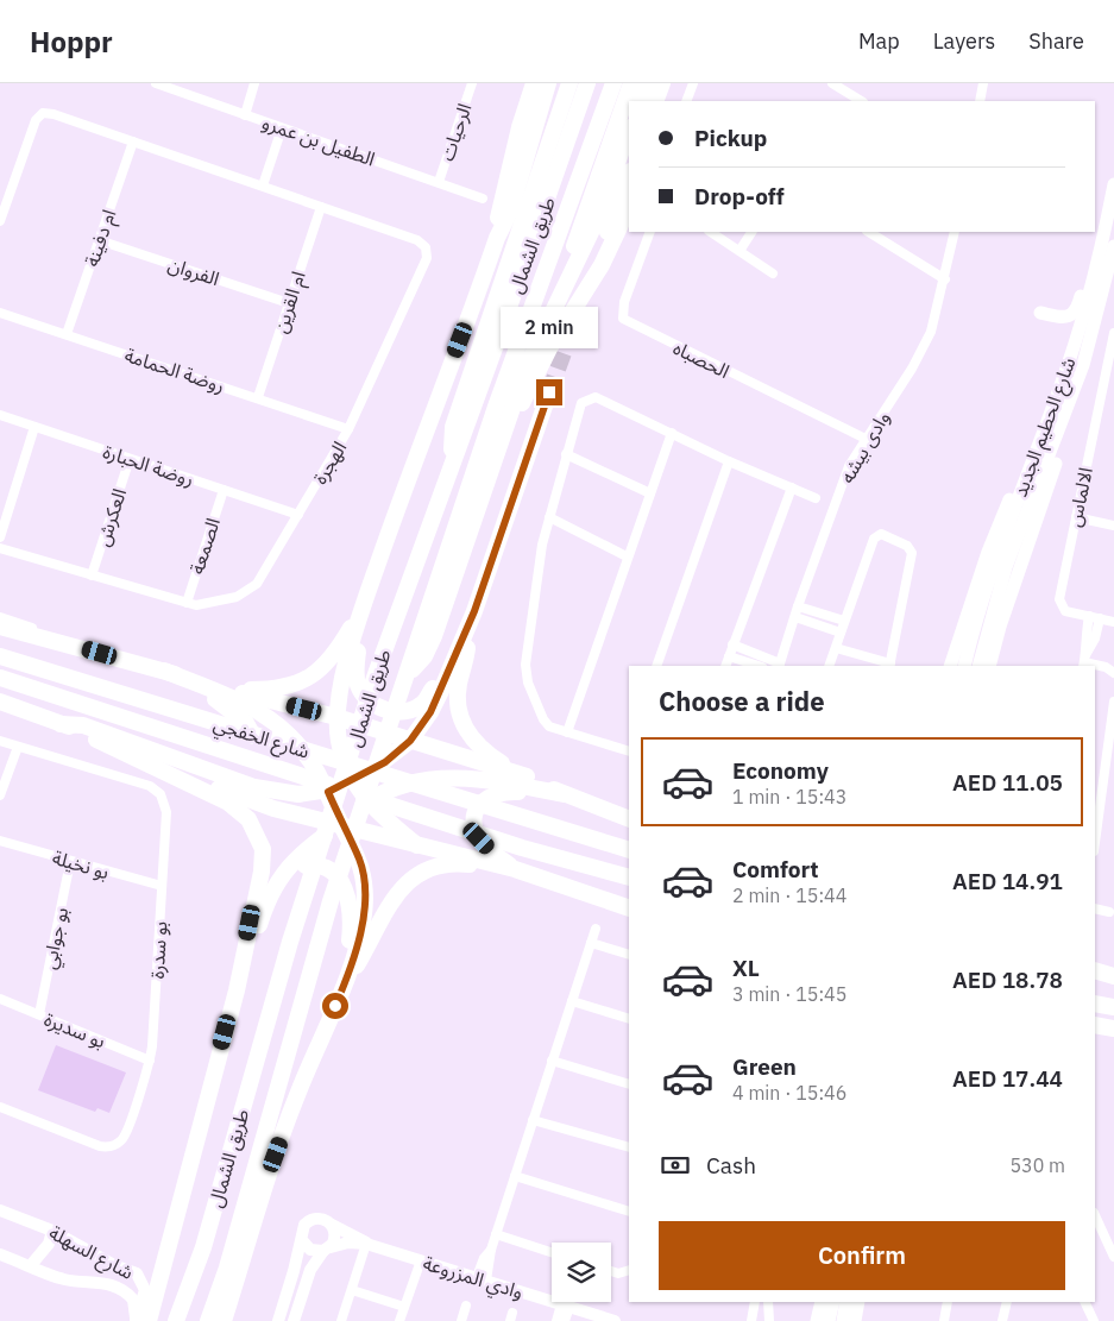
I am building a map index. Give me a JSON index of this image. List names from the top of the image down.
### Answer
{
  "streets": {
    "highway": ["طريق الشمال", "شارع الخفجي"],
    "main road": ["شارع الحطيم الجديد"],
    "street": [
      "الرحيات",
      "الطفيل بن عمرو",
      "ام دفينة",
      "الفروان",
      "ام القرين",
      "الحصباه",
      "روضة الحمامة",
      "وادى بيشه",
      "الهجرة",
      "روضة الحبارة",
      "الالماس",
      "العكرش",
      "الصمعة",
      "بو نخيلة",
      "بو جوابي",
      "بو سدرة",
      "بو سديرة",
      "شارع السهلة",
      "وادي المزروعة"
    ]
  },
  "crossings": [
    ["الرحيات", "الطفيل بن عمرو"],
    ["ام دفينة", "الفروان"],
    ["ام دفينة", "روضة الحمامة"],
    ["ام دفينة", "الهجرة"],
    ["الفروان", "ام القرين"],
    ["ام القرين", "روضة الحمامة"],
    ["ام القرين", "الهجرة"],
    ["الحصباه", "وادى بيشه"],
    ["روضة الحمامة", "الهجرة"],
    ["الهجرة", "روضة الحبارة"],
    ["الهجرة", "العكرش"],
    ["الهجرة", "الصمعة"],
    ["روضة الحبارة", "العكرش"],
    ["روضة الحبارة", "الصمعة"],
    ["بو نخيلة", "بو جوابي"],
    ["بو نخيلة", "بو سدرة"],
    ["بو جوابي", "بو سديرة"],
    ["بو سدرة", "بو سديرة"]
  ],
  "page": {
    "header": "Hoppr",
    "nav": ["Map", "Layers", "Share"],
    "banner": ["Pickup", "Drop-off"],
    "bubble": "2 min",
    "heading": "Choose a ride",
    "list": [
      {
        "name": "Economy",
        "note": "1 min · 15:43",
        "value": "AED 11.05"
      },
      {
        "name": "Comfort",
        "note": "2 min · 15:44",
        "value": "AED 14.91"
      },
      {
        "name": "XL",
        "note": "3 min · 15:45",
        "value": "AED 18.78"
      },
      {
        "name": "Green",
        "note": "4 min · 15:46",
        "value": "AED 17.44"
      }
    ],
    "pay": ["Cash", "530 m"],
    "buttons": "Confirm"
  }
}
